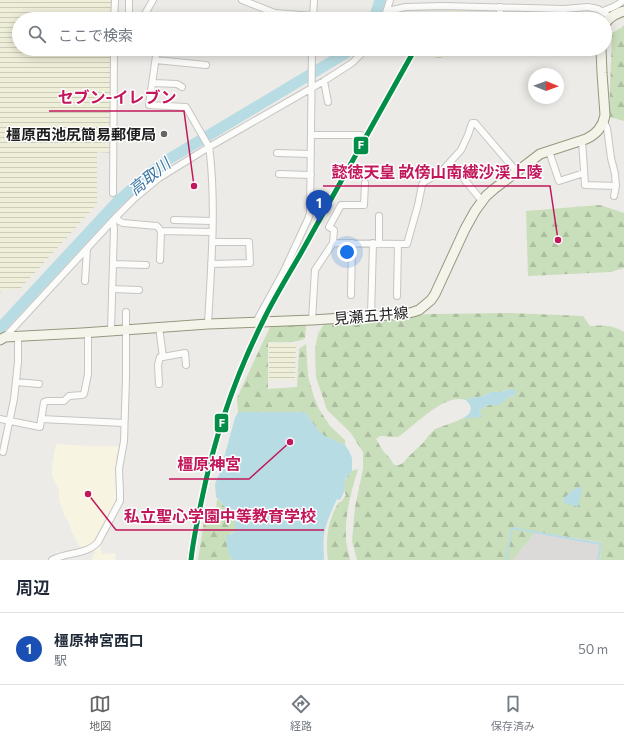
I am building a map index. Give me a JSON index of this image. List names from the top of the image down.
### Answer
{
  "streets": {
    "main road": ["見瀬五井線"]
  },
  "water": ["高取川"],
  "places": [
    "橿原西池尻簡易郵便局",
    "セブン-イレブン",
    "懿徳天皇 畝傍山南繊沙渓上陵",
    "橿原神宮",
    "私立聖心学園中等教育学校"
  ],
  "lines": ["transit line F"],
  "north": "right",
  "page": {
    "search": "ここで検索",
    "pins": "1",
    "heading": "周辺",
    "list": [
      {
        "mark": "1",
        "name": "橿原神宮西口",
        "note": "駅",
        "value": "50 m"
      }
    ],
    "nav": ["地図", "経路", "保存済み"]
  }
}
